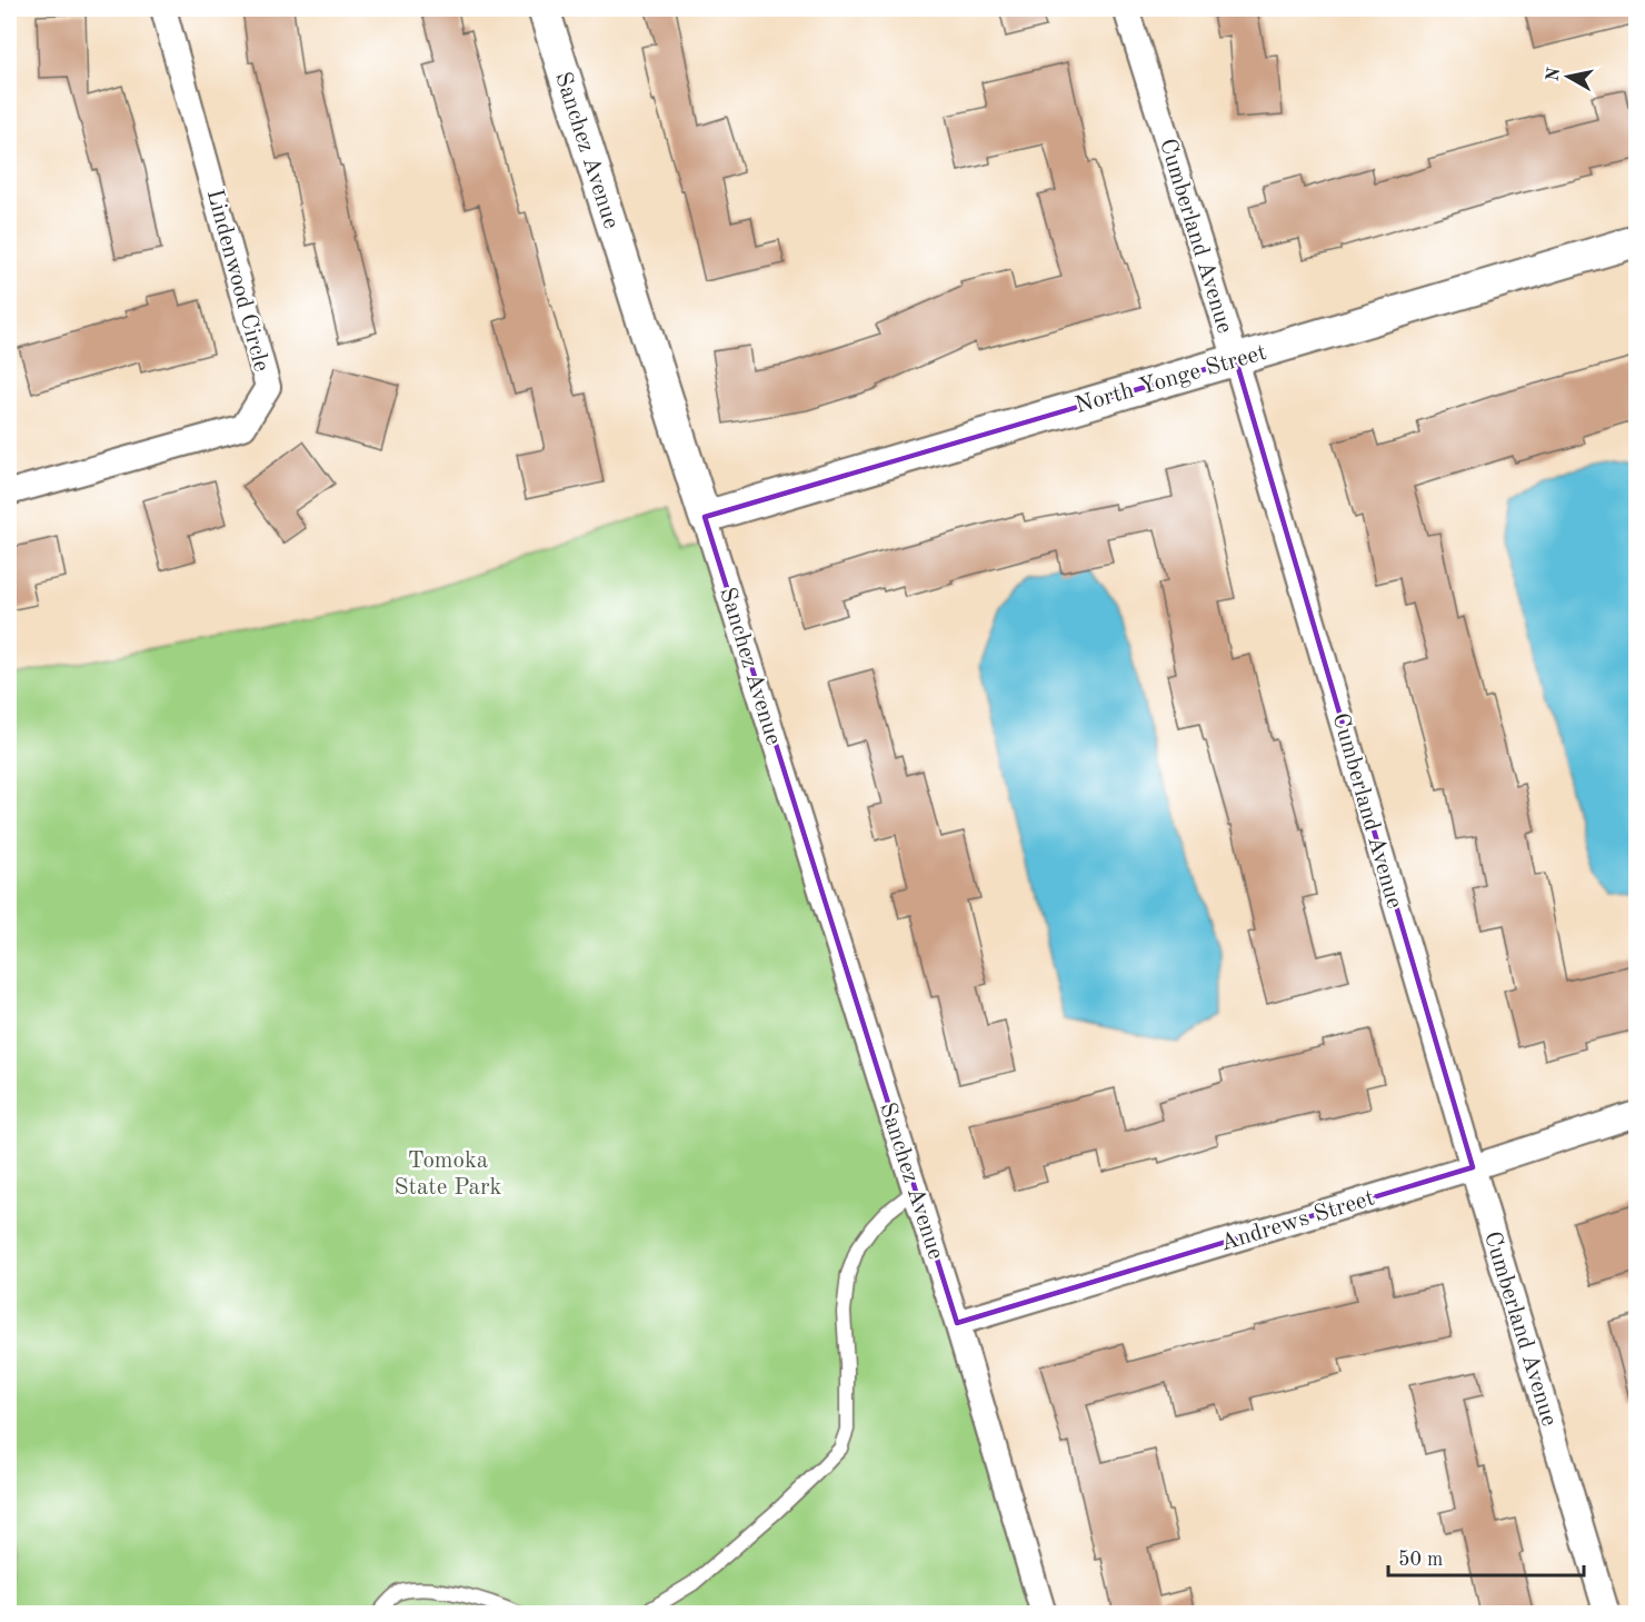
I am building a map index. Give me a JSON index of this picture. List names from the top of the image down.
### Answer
{
  "streets": {
    "street": [
      "Sanchez Avenue",
      "Cumberland Avenue",
      "Lindenwood Circle",
      "North Yonge Street",
      "Andrews Street"
    ]
  },
  "crossings": [
    ["Sanchez Avenue", "North Yonge Street"],
    ["Sanchez Avenue", "Andrews Street"],
    ["Cumberland Avenue", "North Yonge Street"],
    ["Cumberland Avenue", "Andrews Street"]
  ],
  "parks": ["Tomoka State Park"],
  "scale_bar": "50 m",
  "north": "left"
}
